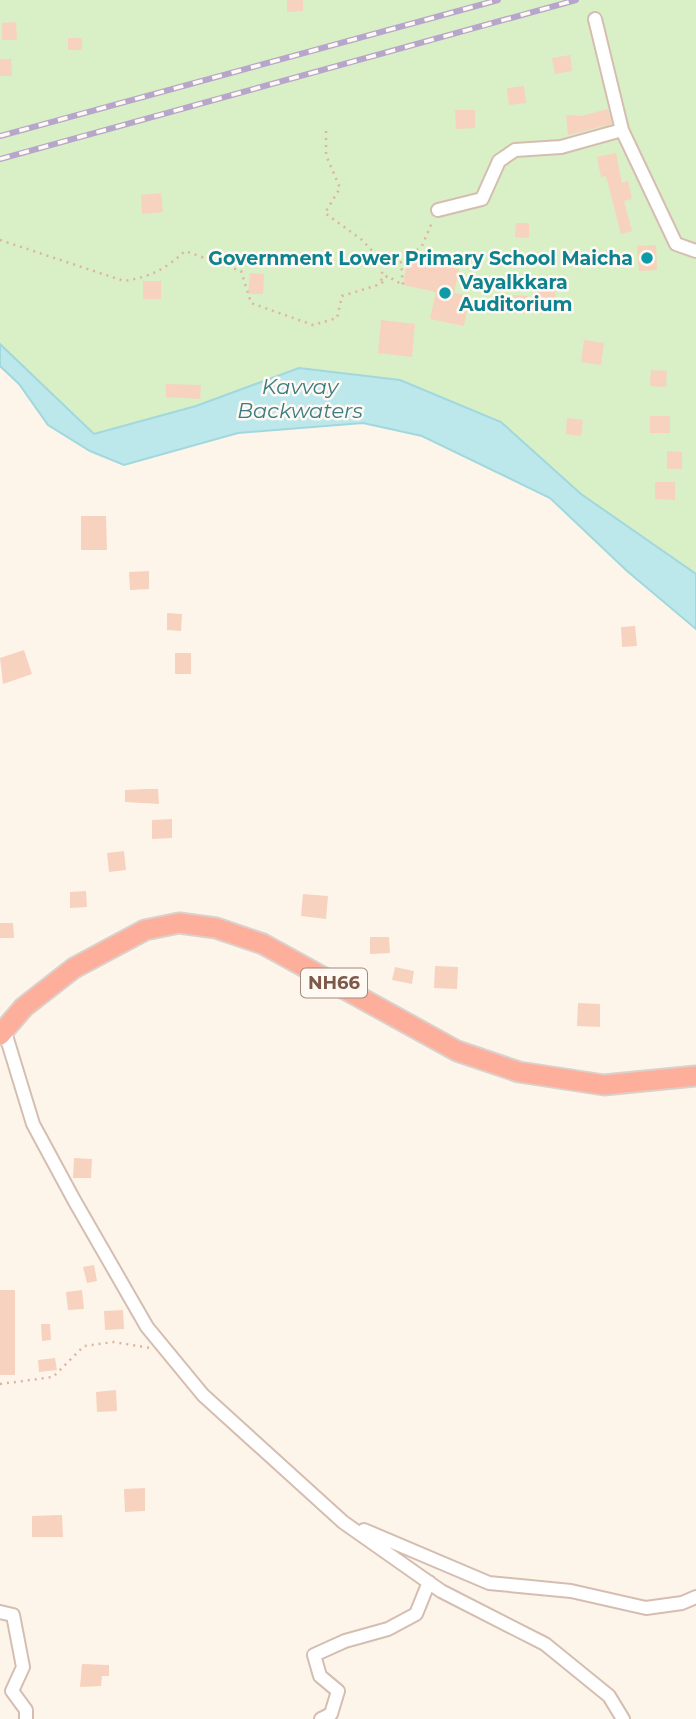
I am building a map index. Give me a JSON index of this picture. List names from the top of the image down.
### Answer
{
  "streets": {
    "highway": ["NH66"]
  },
  "water": ["Kavvay Backwaters"],
  "places": ["Government Lower Primary School Maicha", "Vayalkkara Auditorium"]
}
